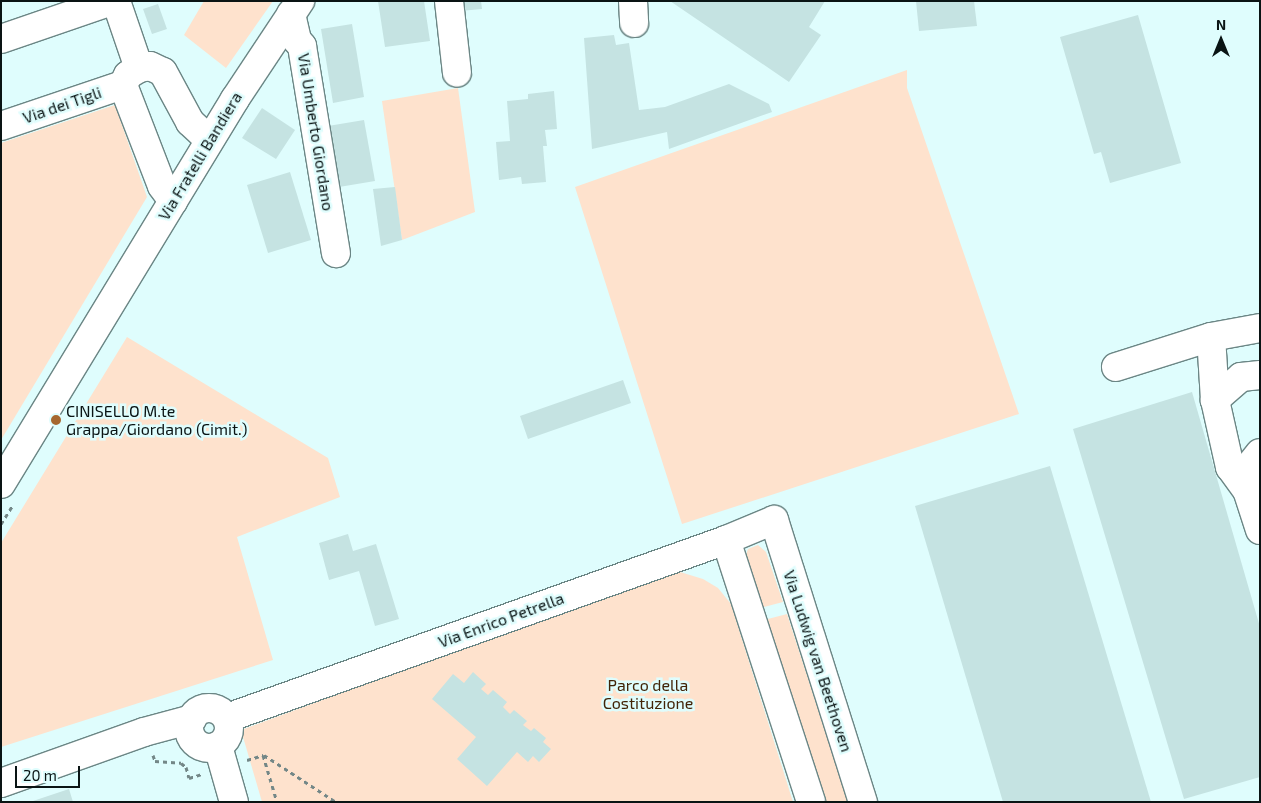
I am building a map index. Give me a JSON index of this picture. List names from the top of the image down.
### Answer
{
  "streets": {
    "street": [
      "Via dei Tigli",
      "Via Umberto Giordano",
      "Via Fratelli Bandiera",
      "Via Enrico Petrella",
      "Via Ludwig van Beethoven"
    ]
  },
  "crossings": [
    ["Via dei Tigli", "Via Fratelli Bandiera"],
    ["Via Umberto Giordano", "Via Fratelli Bandiera"],
    ["Via Enrico Petrella", "Via Ludwig van Beethoven"]
  ],
  "parks": ["Parco della Costituzione"],
  "places": ["CINISELLO M.te Grappa/Giordano (Cimit.)"],
  "scale_bar": "20 m",
  "north": "top"
}
